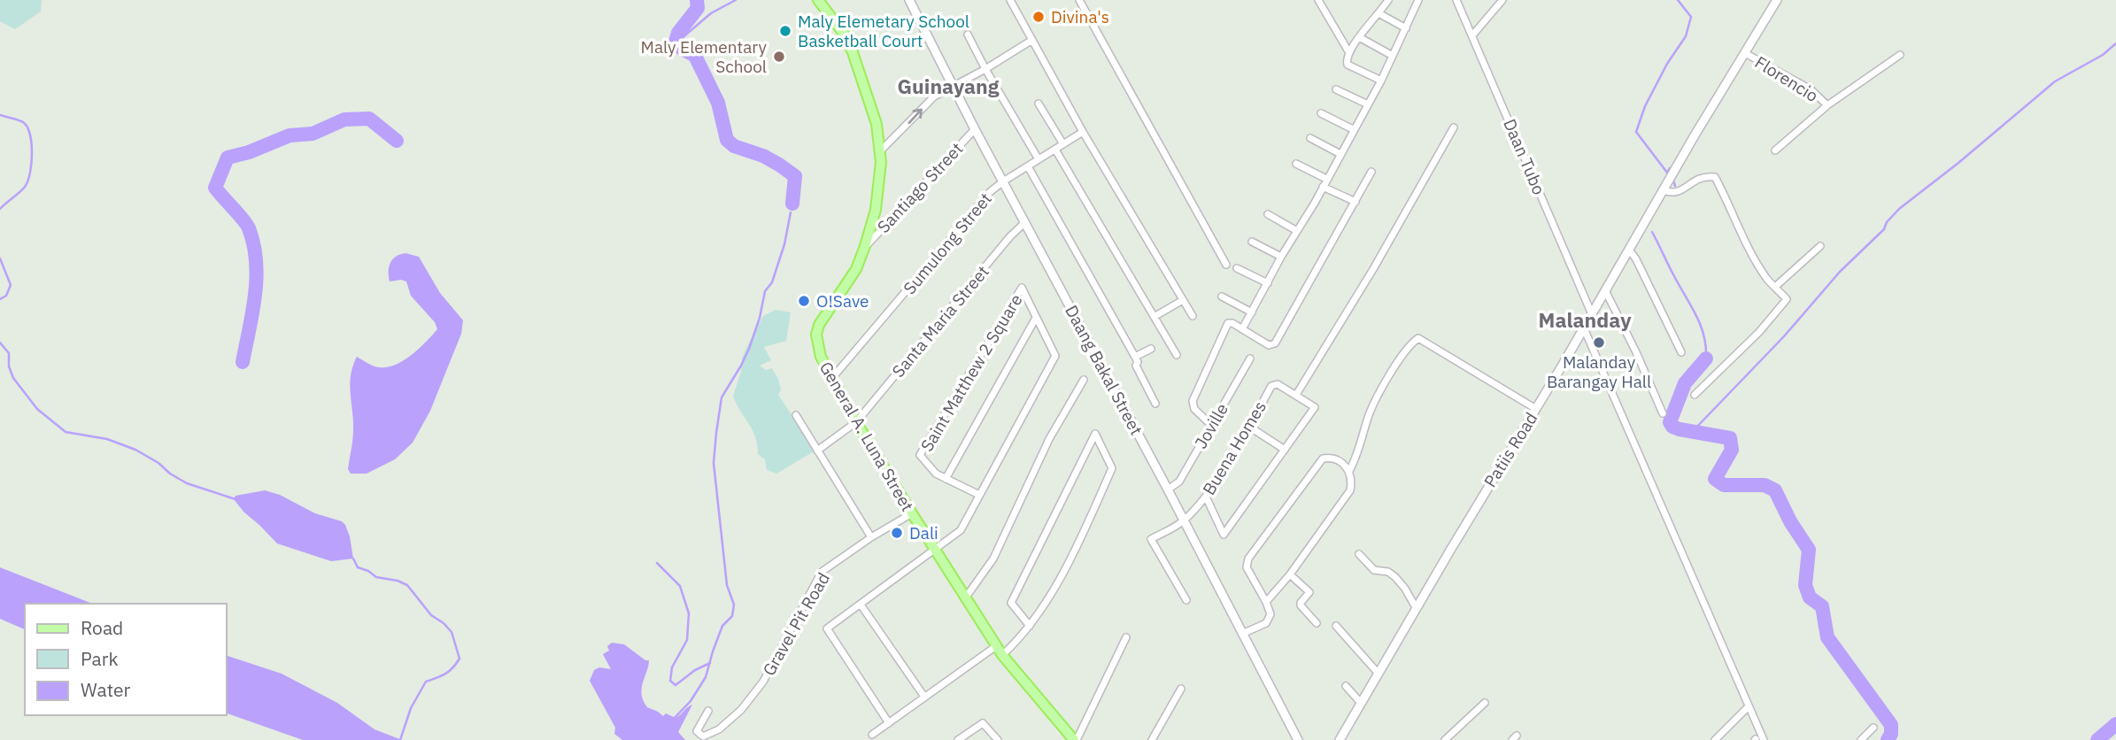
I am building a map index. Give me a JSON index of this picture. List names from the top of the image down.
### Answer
{
  "streets": {
    "main road": ["General A. Luna Street"],
    "street": [
      "Florencio",
      "Daan Tubo",
      "Santiago Street",
      "Sumulong Street",
      "Santa Maria Street",
      "Daang Bakal Street",
      "Saint Matthew 2 Square",
      "Joville",
      "Buena Homes",
      "Patiis Road",
      "Gravel Pit Road"
    ]
  },
  "crossings": [
    ["Florencio", "Patiis Road"],
    ["Daan Tubo", "Patiis Road"],
    ["Santiago Street", "Daang Bakal Street"],
    ["Santiago Street", "General A. Luna Street"],
    ["Sumulong Street", "Daang Bakal Street"],
    ["Sumulong Street", "General A. Luna Street"],
    ["Santa Maria Street", "Daang Bakal Street"],
    ["Santa Maria Street", "General A. Luna Street"],
    ["Daang Bakal Street", "Joville"],
    ["Daang Bakal Street", "Buena Homes"],
    ["Saint Matthew 2 Square", "General A. Luna Street"],
    ["General A. Luna Street", "Gravel Pit Road"]
  ],
  "districts": ["Guinayang", "Malanday"],
  "places": [
    "Divina's",
    "Maly Elemetary School Basketball Court",
    "Maly Elementary School",
    "O!Save",
    "Malanday Barangay Hall",
    "Dali"
  ],
  "legend": ["Road", "Park", "Water"]
}
